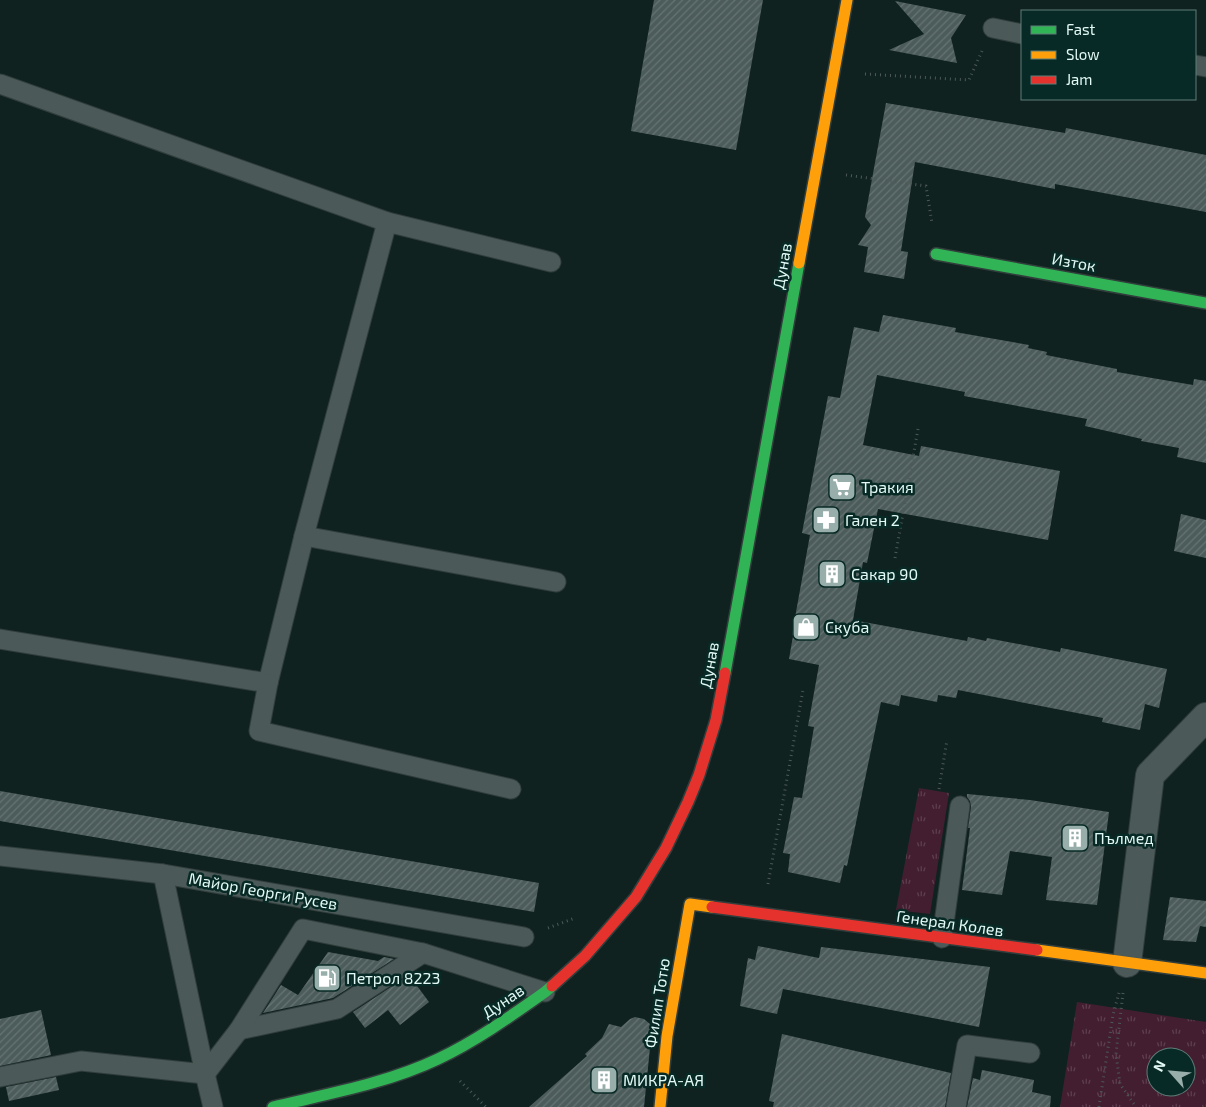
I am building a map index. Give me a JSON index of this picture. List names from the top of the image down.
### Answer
{
  "streets": {
    "main road": [
      "Изток",
      "Дунав",
      "Генерал Колев",
      "Филип Тотю"
    ],
    "lane": ["Майор Георги Русев"]
  },
  "crossings": [
    ["Генерал Колев", "Филип Тотю"]
  ],
  "places": {
    "supermarket": ["Тракия"],
    "pharmacy": ["Гален 2"],
    "building": ["Сакар 90", "Пълмед", "МИКРА-АЯ"],
    "shop": ["Скуба"],
    "fuel station": ["Петрол 8223"]
  },
  "legend": ["Fast", "Slow", "Jam"],
  "north": "top left"
}
